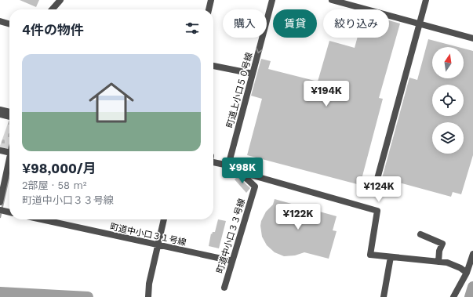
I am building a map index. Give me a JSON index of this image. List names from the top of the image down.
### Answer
{
  "streets": {
    "street": ["町道上小口５０号線", "町道中小口３１号線", "町道中小口３３号線"]
  },
  "crossings": [
    ["町道上小口５０号線", "町道中小口３３号線"],
    ["町道中小口３１号線", "町道中小口３３号線"]
  ],
  "one_way": ["町道上小口５０号線"],
  "north": "top",
  "page": {
    "chip": ["購入", "賃貸", "絞り込み"],
    "heading": "4件の物件",
    "list": [
      {
        "name": "¥98,000/月",
        "note": "2部屋 · 58 m² · 町道中小口３３号線"
      }
    ],
    "price": [
      "¥194K",
      "¥98K",
      "¥124K",
      "¥122K"
    ]
  }
}
